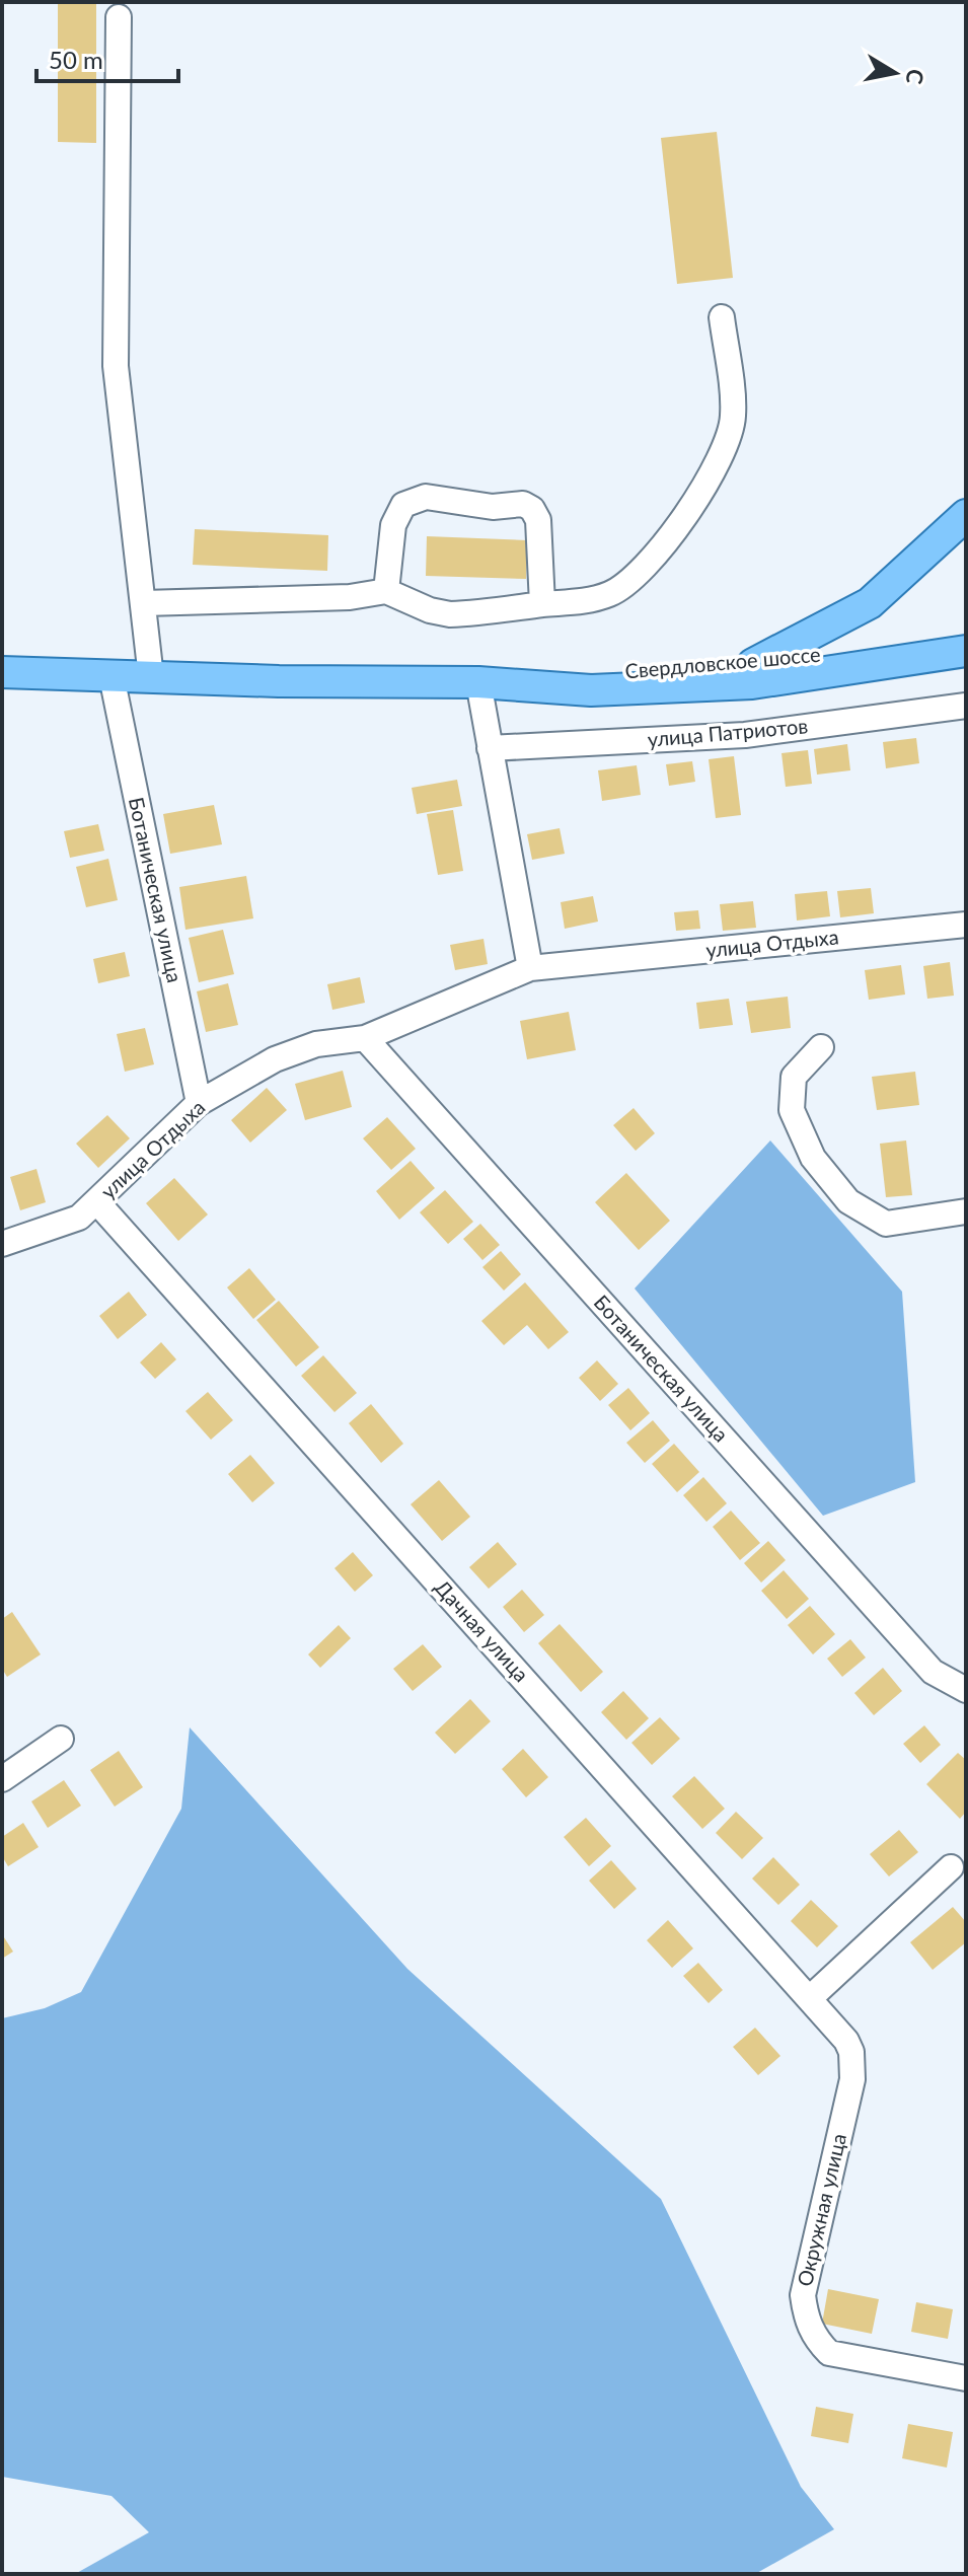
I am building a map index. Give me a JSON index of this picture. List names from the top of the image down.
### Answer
{
  "streets": {
    "main road": ["Свердловское шоссе"],
    "street": [
      "улица Патриотов",
      "Ботаническая улица",
      "улица Отдыха",
      "Дачная улица",
      "Окружная улица"
    ]
  },
  "crossings": [
    ["Свердловское шоссе", "Ботаническая улица"],
    ["Ботаническая улица", "улица Отдыха"],
    ["улица Отдыха", "Дачная улица"],
    ["Дачная улица", "Окружная улица"]
  ],
  "scale_bar": "50 m",
  "north": "right"
}
